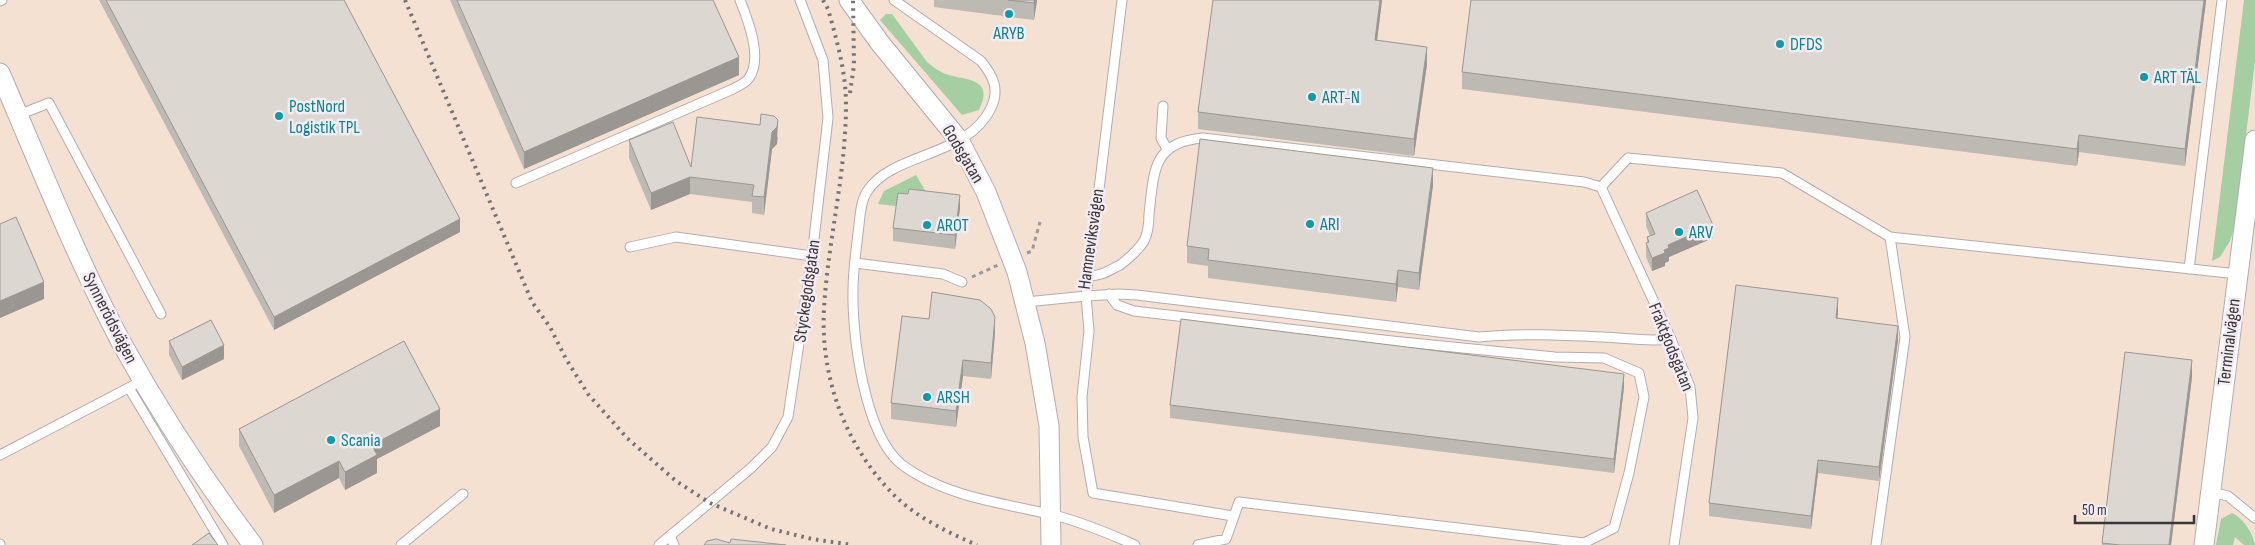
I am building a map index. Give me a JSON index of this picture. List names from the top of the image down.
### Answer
{
  "streets": {
    "street": ["Godsgatan", "Synnerödsvägen", "Terminalvägen"],
    "lane": ["Hamneviksvägen", "Styckegodsgatan", "Fraktgodsgatan"]
  },
  "crossings": [
    ["Godsgatan", "Hamneviksvägen"]
  ],
  "places": [
    "ARYB",
    "DFDS",
    "ART TÄL",
    "ART-N",
    "PostNord Logistik TPL",
    "ARI",
    "AROT",
    "ARV",
    "ARSH",
    "Scania"
  ],
  "scale_bar": "50 m"
}
